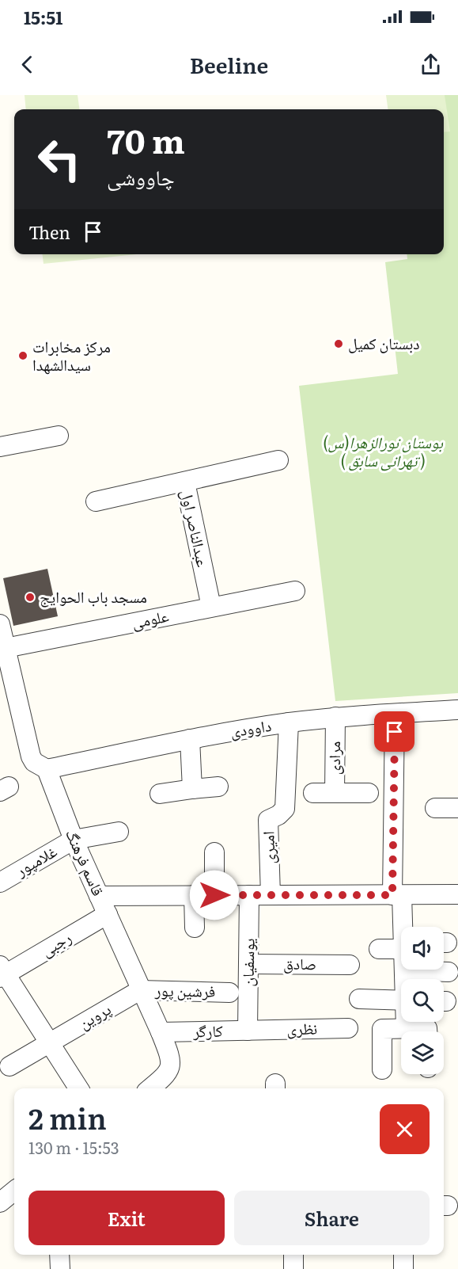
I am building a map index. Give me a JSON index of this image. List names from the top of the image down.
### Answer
{
  "streets": {
    "street": [
      "عبدالناصر اول",
      "علومی",
      "داوودی",
      "مرادی",
      "امیری",
      "غلامپور",
      "قاسم فرهنگ",
      "رجبی",
      "یوسفیان",
      "صادق",
      "فرشین پور",
      "پروین",
      "نظری",
      "کارگر"
    ]
  },
  "crossings": [
    ["عبدالناصر اول", "علومی"],
    ["علومی", "قاسم فرهنگ"],
    ["داوودی", "مرادی"],
    ["داوودی", "امیری"],
    ["داوودی", "قاسم فرهنگ"],
    ["غلامپور", "قاسم فرهنگ"],
    ["قاسم فرهنگ", "رجبی"],
    ["قاسم فرهنگ", "فرشین پور"],
    ["قاسم فرهنگ", "پروین"],
    ["قاسم فرهنگ", "کارگر"],
    ["یوسفیان", "صادق"],
    ["یوسفیان", "نظری"],
    ["یوسفیان", "کارگر"],
    ["فرشین پور", "پروین"],
    ["نظری", "کارگر"]
  ],
  "parks": ["بوستان نورالزهرا(س) ( تهرانی سابق )"],
  "places": ["دبستان کمیل", "مرکز مخابرات سیدالشهدا", "مسجد باب الحوایج"],
  "page": {
    "status": "15:51",
    "header": "Beeline",
    "turn": ["70 m", "چاووشی"],
    "then": "Then",
    "heading": ["2 min", "130 m · 15:53"],
    "buttons": ["Exit", "Share"]
  }
}
